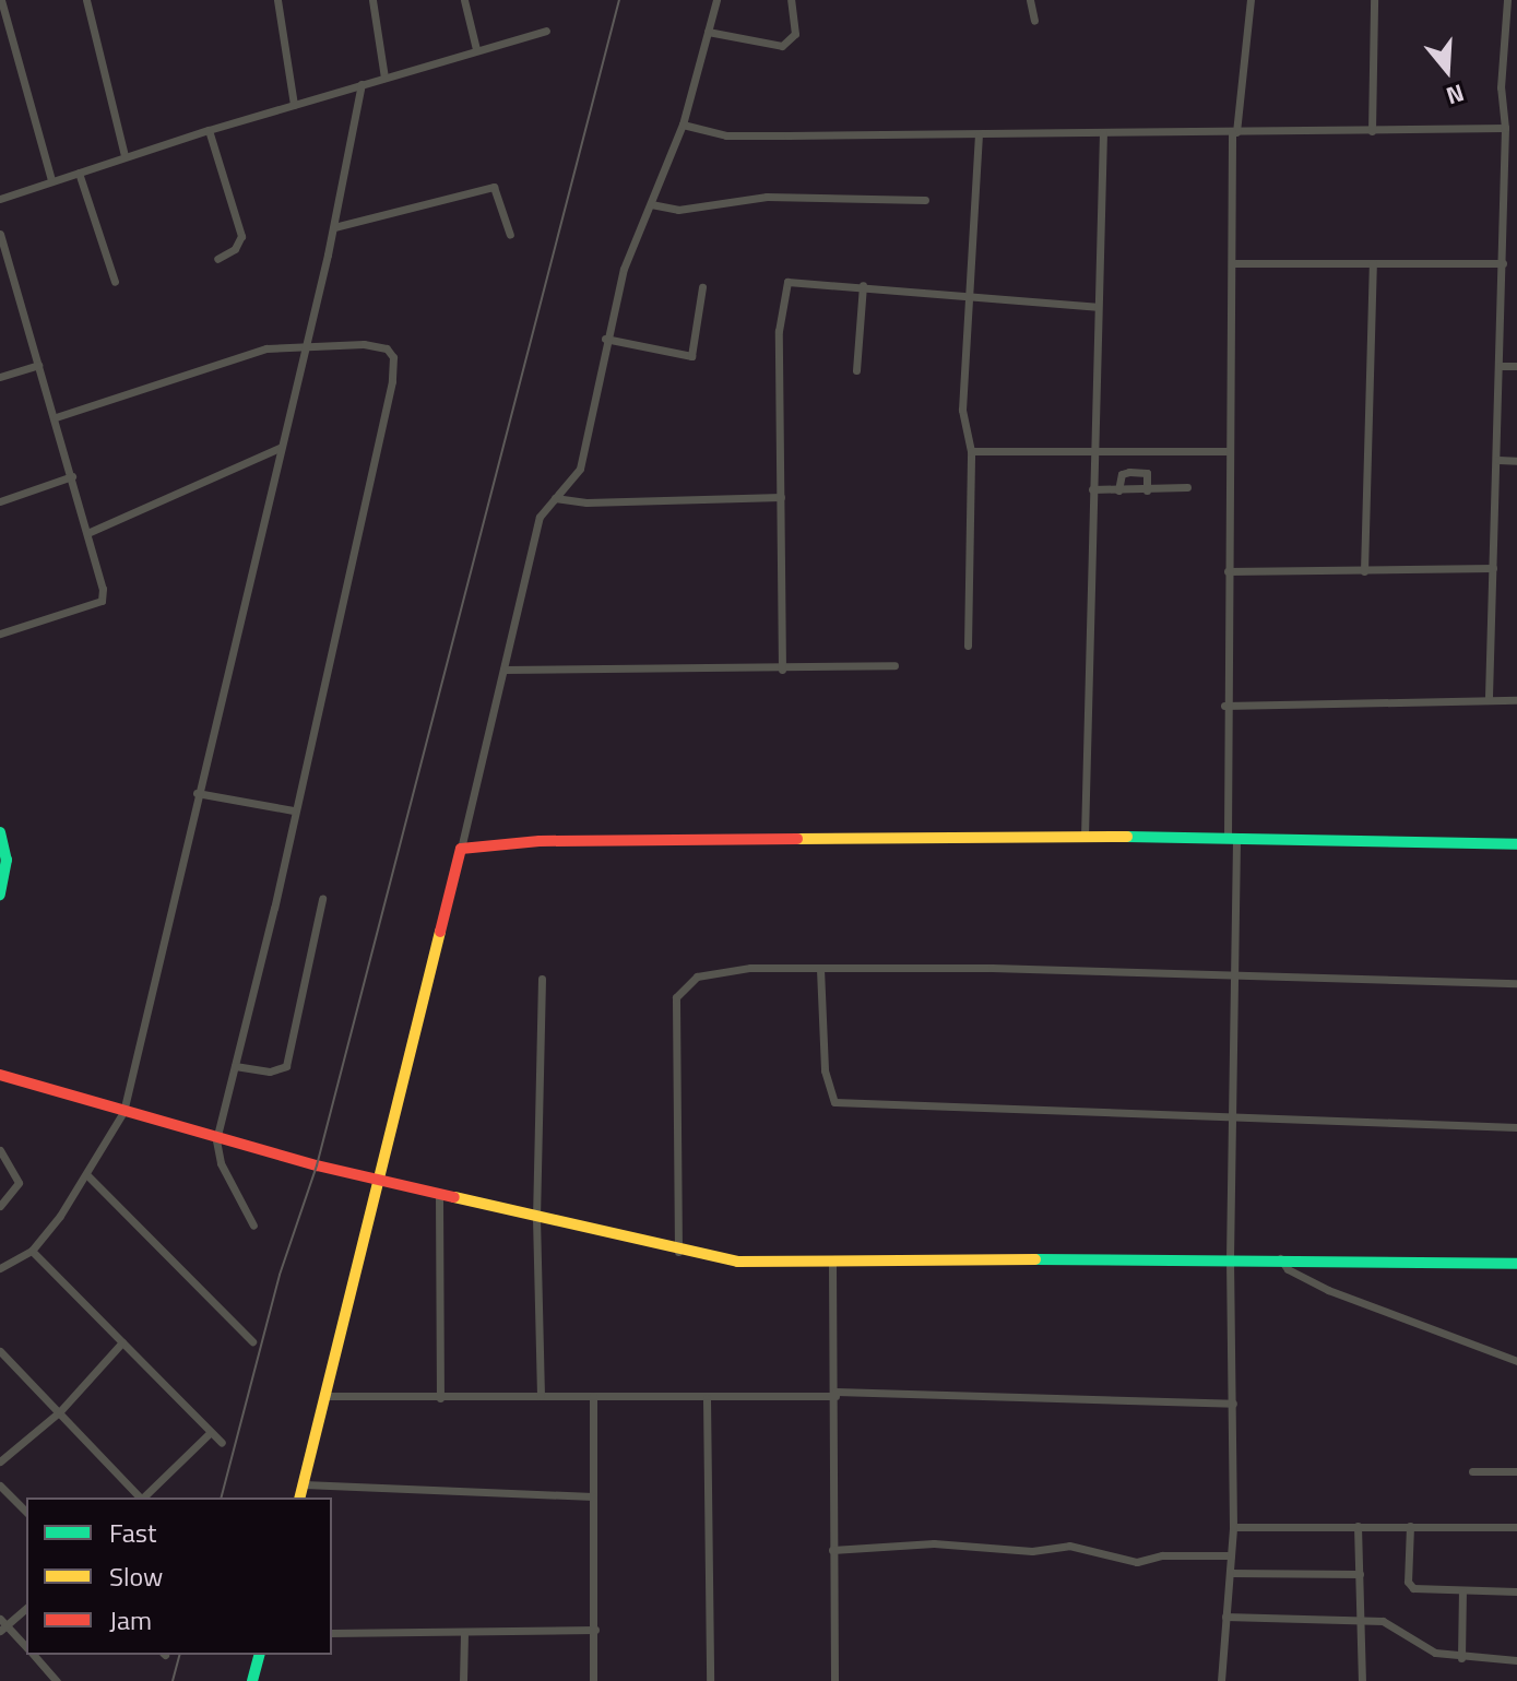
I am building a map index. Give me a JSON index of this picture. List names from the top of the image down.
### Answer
{
  "legend": ["Fast", "Slow", "Jam"],
  "north": "bottom"
}
